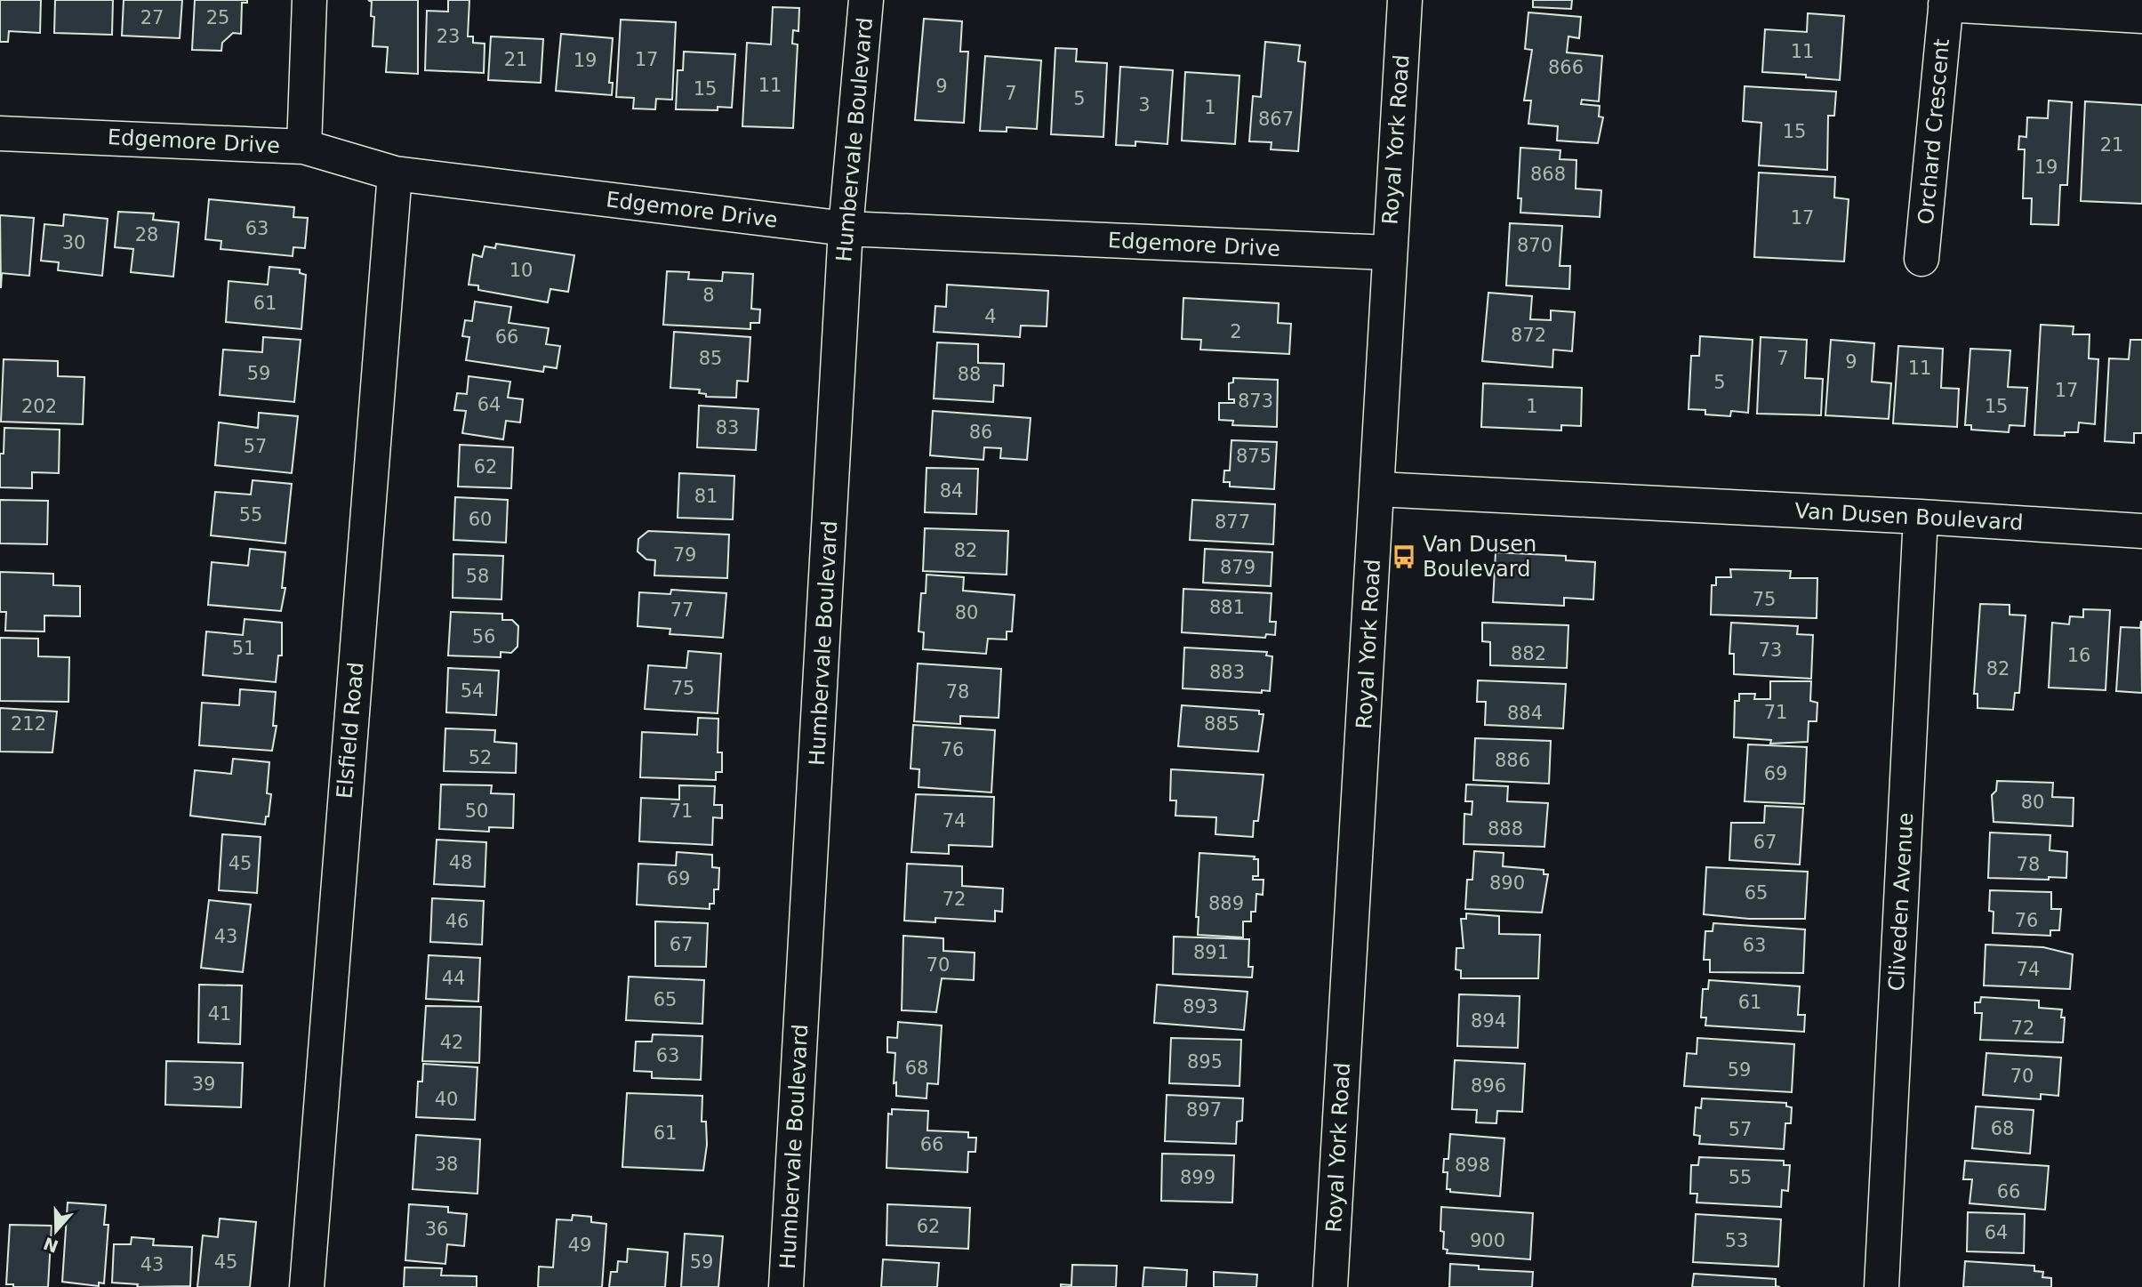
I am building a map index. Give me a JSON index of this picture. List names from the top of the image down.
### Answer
{
  "streets": {
    "street": [
      "Orchard Crescent",
      "Humbervale Boulevard",
      "Royal York Road",
      "Edgemore Drive",
      "Van Dusen Boulevard",
      "Elsfield Road",
      "Cliveden Avenue"
    ]
  },
  "crossings": [
    ["Humbervale Boulevard", "Edgemore Drive"],
    ["Royal York Road", "Edgemore Drive"],
    ["Royal York Road", "Van Dusen Boulevard"],
    ["Edgemore Drive", "Elsfield Road"],
    ["Van Dusen Boulevard", "Cliveden Avenue"]
  ],
  "places": {
    "bus stop": ["Van Dusen Boulevard"]
  },
  "house_numbers": [
    "27",
    "25",
    "23",
    "11",
    "21",
    "17",
    "19",
    "866",
    "11",
    "9",
    "15",
    "7",
    "5",
    "3",
    "1",
    "867",
    "15",
    "21",
    "19",
    "868",
    "17",
    "63",
    "28",
    "30",
    "870",
    "10",
    "8",
    "61",
    "4",
    "2",
    "872",
    "66",
    "85",
    "7",
    "9",
    "11",
    "59",
    "88",
    "5",
    "17",
    "873",
    "64",
    "202",
    "1",
    "15",
    "83",
    "86",
    "57",
    "875",
    "62",
    "84",
    "81",
    "55",
    "60",
    "877",
    "82",
    "79",
    "879",
    "58",
    "75",
    "881",
    "77",
    "80",
    "56",
    "51",
    "73",
    "882",
    "16",
    "82",
    "883",
    "75",
    "54",
    "78",
    "71",
    "884",
    "212",
    "885",
    "76",
    "52",
    "886",
    "69",
    "80",
    "50",
    "71",
    "74",
    "888",
    "67",
    "48",
    "45",
    "78",
    "69",
    "890",
    "65",
    "72",
    "889",
    "76",
    "46",
    "43",
    "67",
    "63",
    "891",
    "70",
    "74",
    "44",
    "65",
    "61",
    "893",
    "41",
    "894",
    "72",
    "42",
    "63",
    "895",
    "68",
    "59",
    "70",
    "39",
    "896",
    "40",
    "897",
    "68",
    "57",
    "61",
    "66",
    "38",
    "898",
    "899",
    "55",
    "66",
    "62",
    "36",
    "64",
    "900",
    "53",
    "49",
    "45",
    "59",
    "43"
  ],
  "north": "bottom"
}
